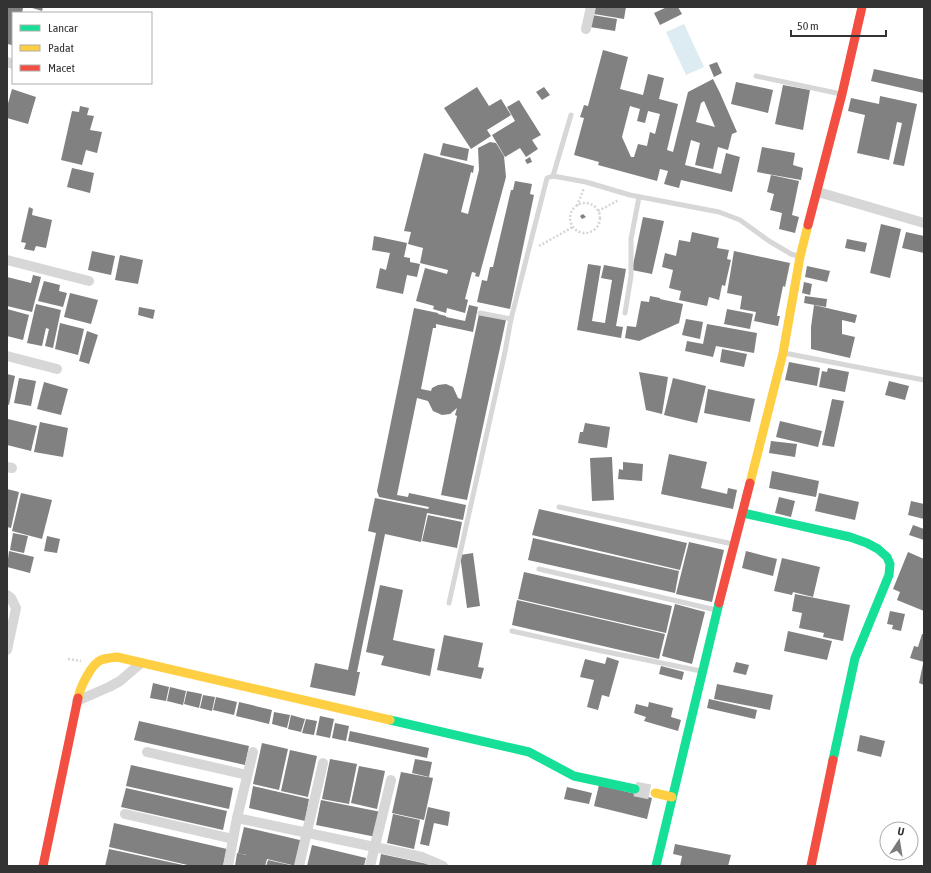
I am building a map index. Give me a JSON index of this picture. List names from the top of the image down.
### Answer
{
  "legend": ["Lancar", "Padat", "Macet"],
  "scale_bar": "50 m",
  "north": "top"
}
